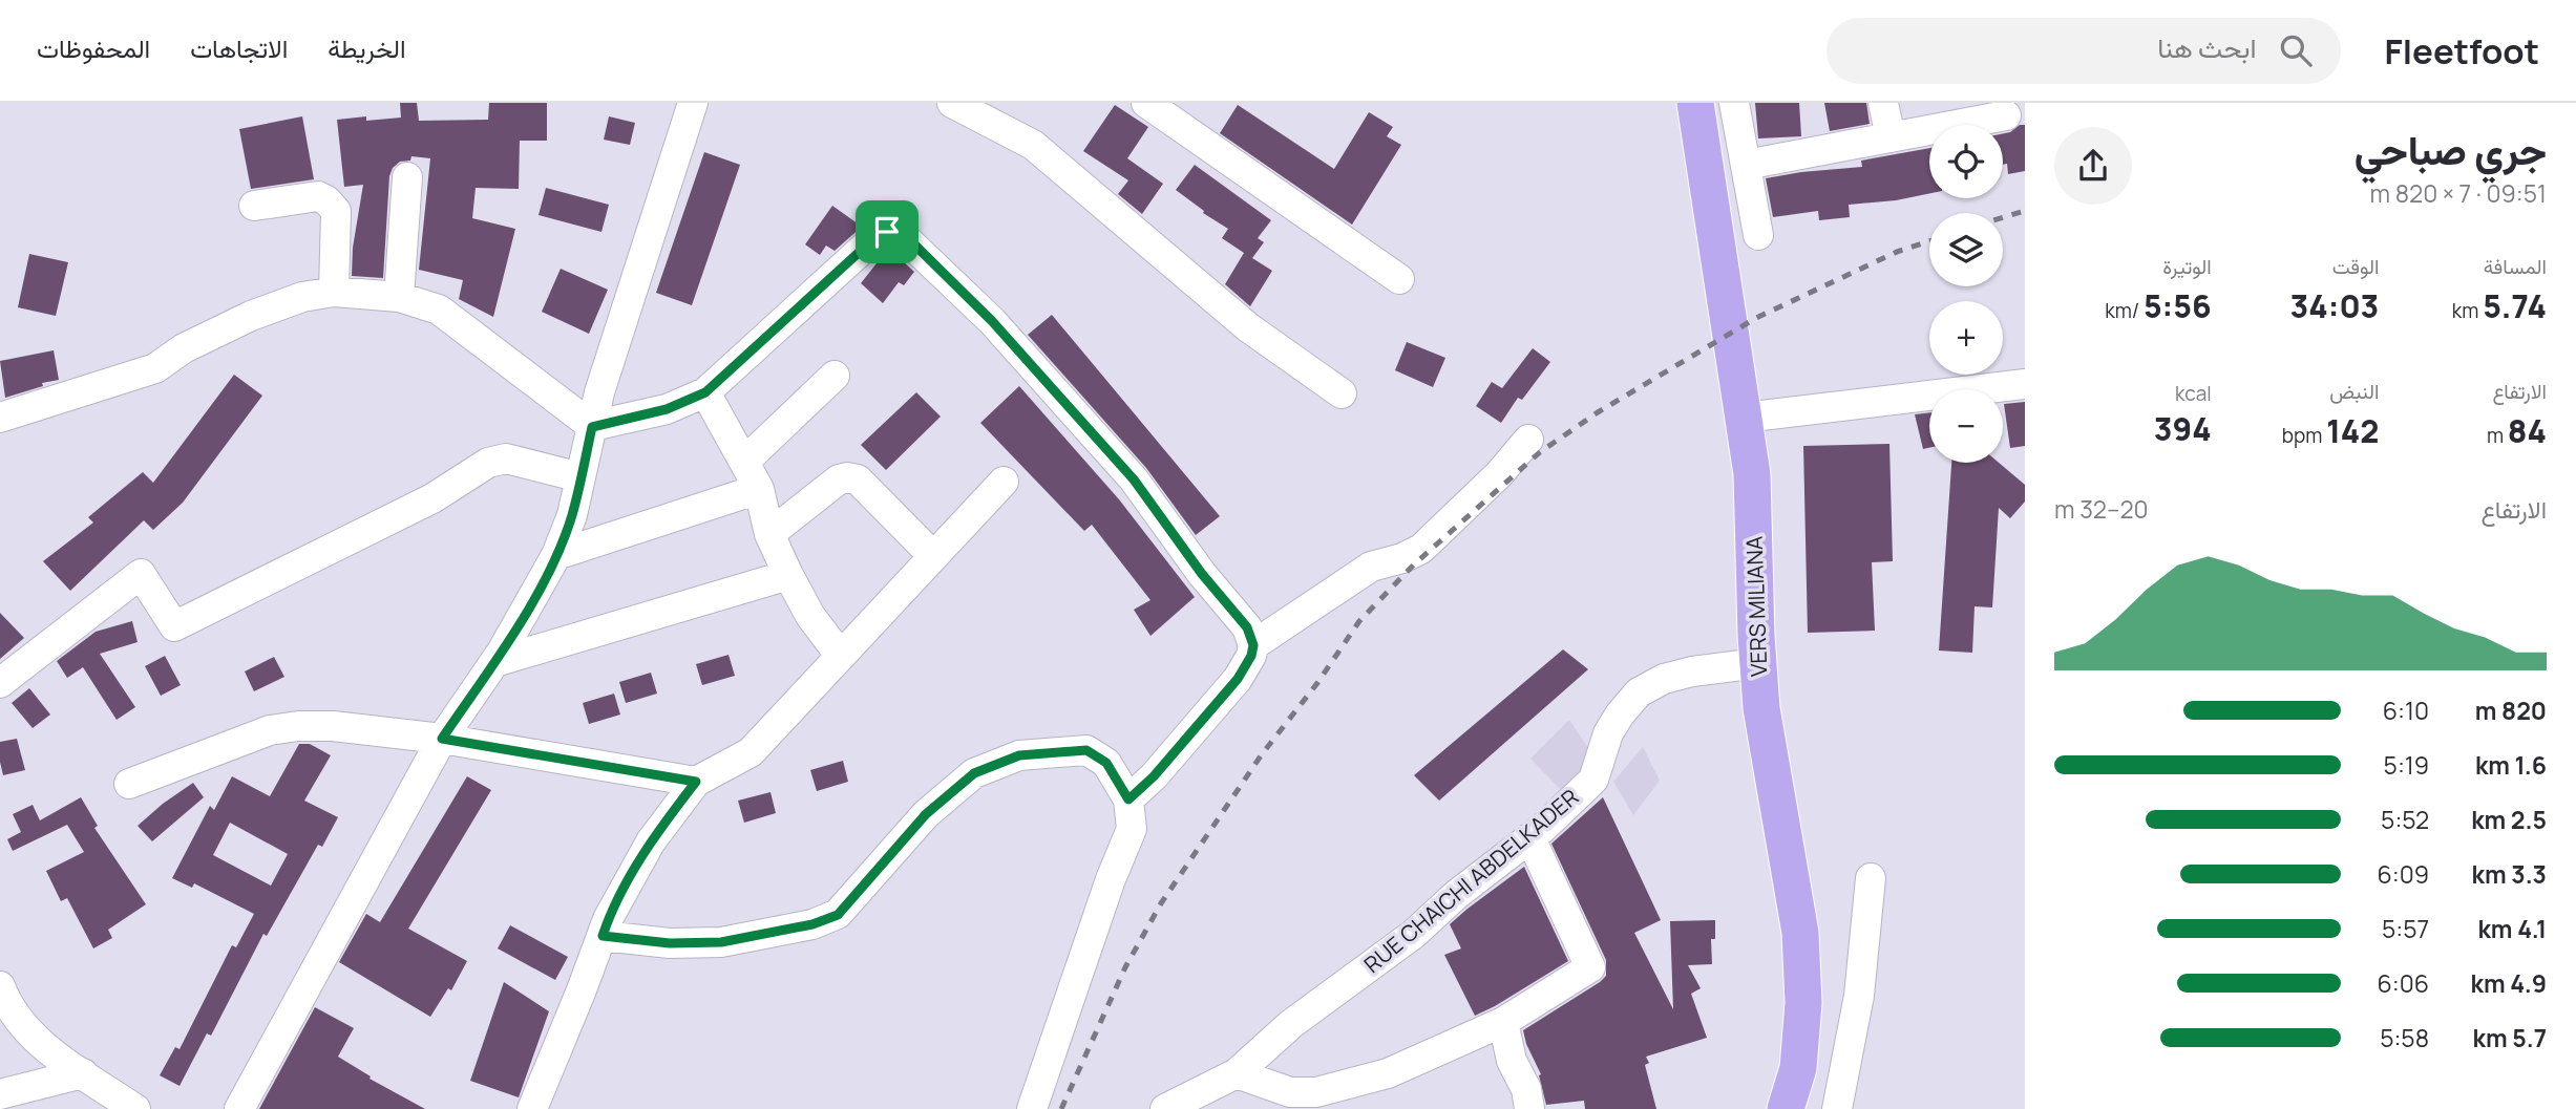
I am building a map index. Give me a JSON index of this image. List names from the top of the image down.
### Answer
{
  "streets": {
    "main road": ["VERS MILIANA"],
    "street": ["RUE CHAICHI ABDELKADER"]
  },
  "crossings": [
    ["VERS MILIANA", "RUE CHAICHI ABDELKADER"]
  ],
  "page": {
    "header": "Fleetfoot",
    "search": "ابحث هنا",
    "nav": ["الخريطة", "الاتجاهات", "المحفوظات"],
    "heading": ["جري صباحي", "09:51 · 7 × 820 m"],
    "map_buttons": ["+", "−"],
    "stats": [
      ["المسافة", "5.74 km"],
      ["الوقت", "34:03"],
      ["الوتيرة", "5:56 /km"],
      ["الارتفاع", "84 m"],
      ["النبض", "142 bpm"],
      ["kcal", "394"]
    ],
    "chart": ["الارتفاع", "20–32 m"],
    "list": [
      {
        "name": "820 m",
        "note": "6:10"
      },
      {
        "name": "1.6 km",
        "note": "5:19"
      },
      {
        "name": "2.5 km",
        "note": "5:52"
      },
      {
        "name": "3.3 km",
        "note": "6:09"
      },
      {
        "name": "4.1 km",
        "note": "5:57"
      },
      {
        "name": "4.9 km",
        "note": "6:06"
      },
      {
        "name": "5.7 km",
        "note": "5:58"
      }
    ]
  }
}
